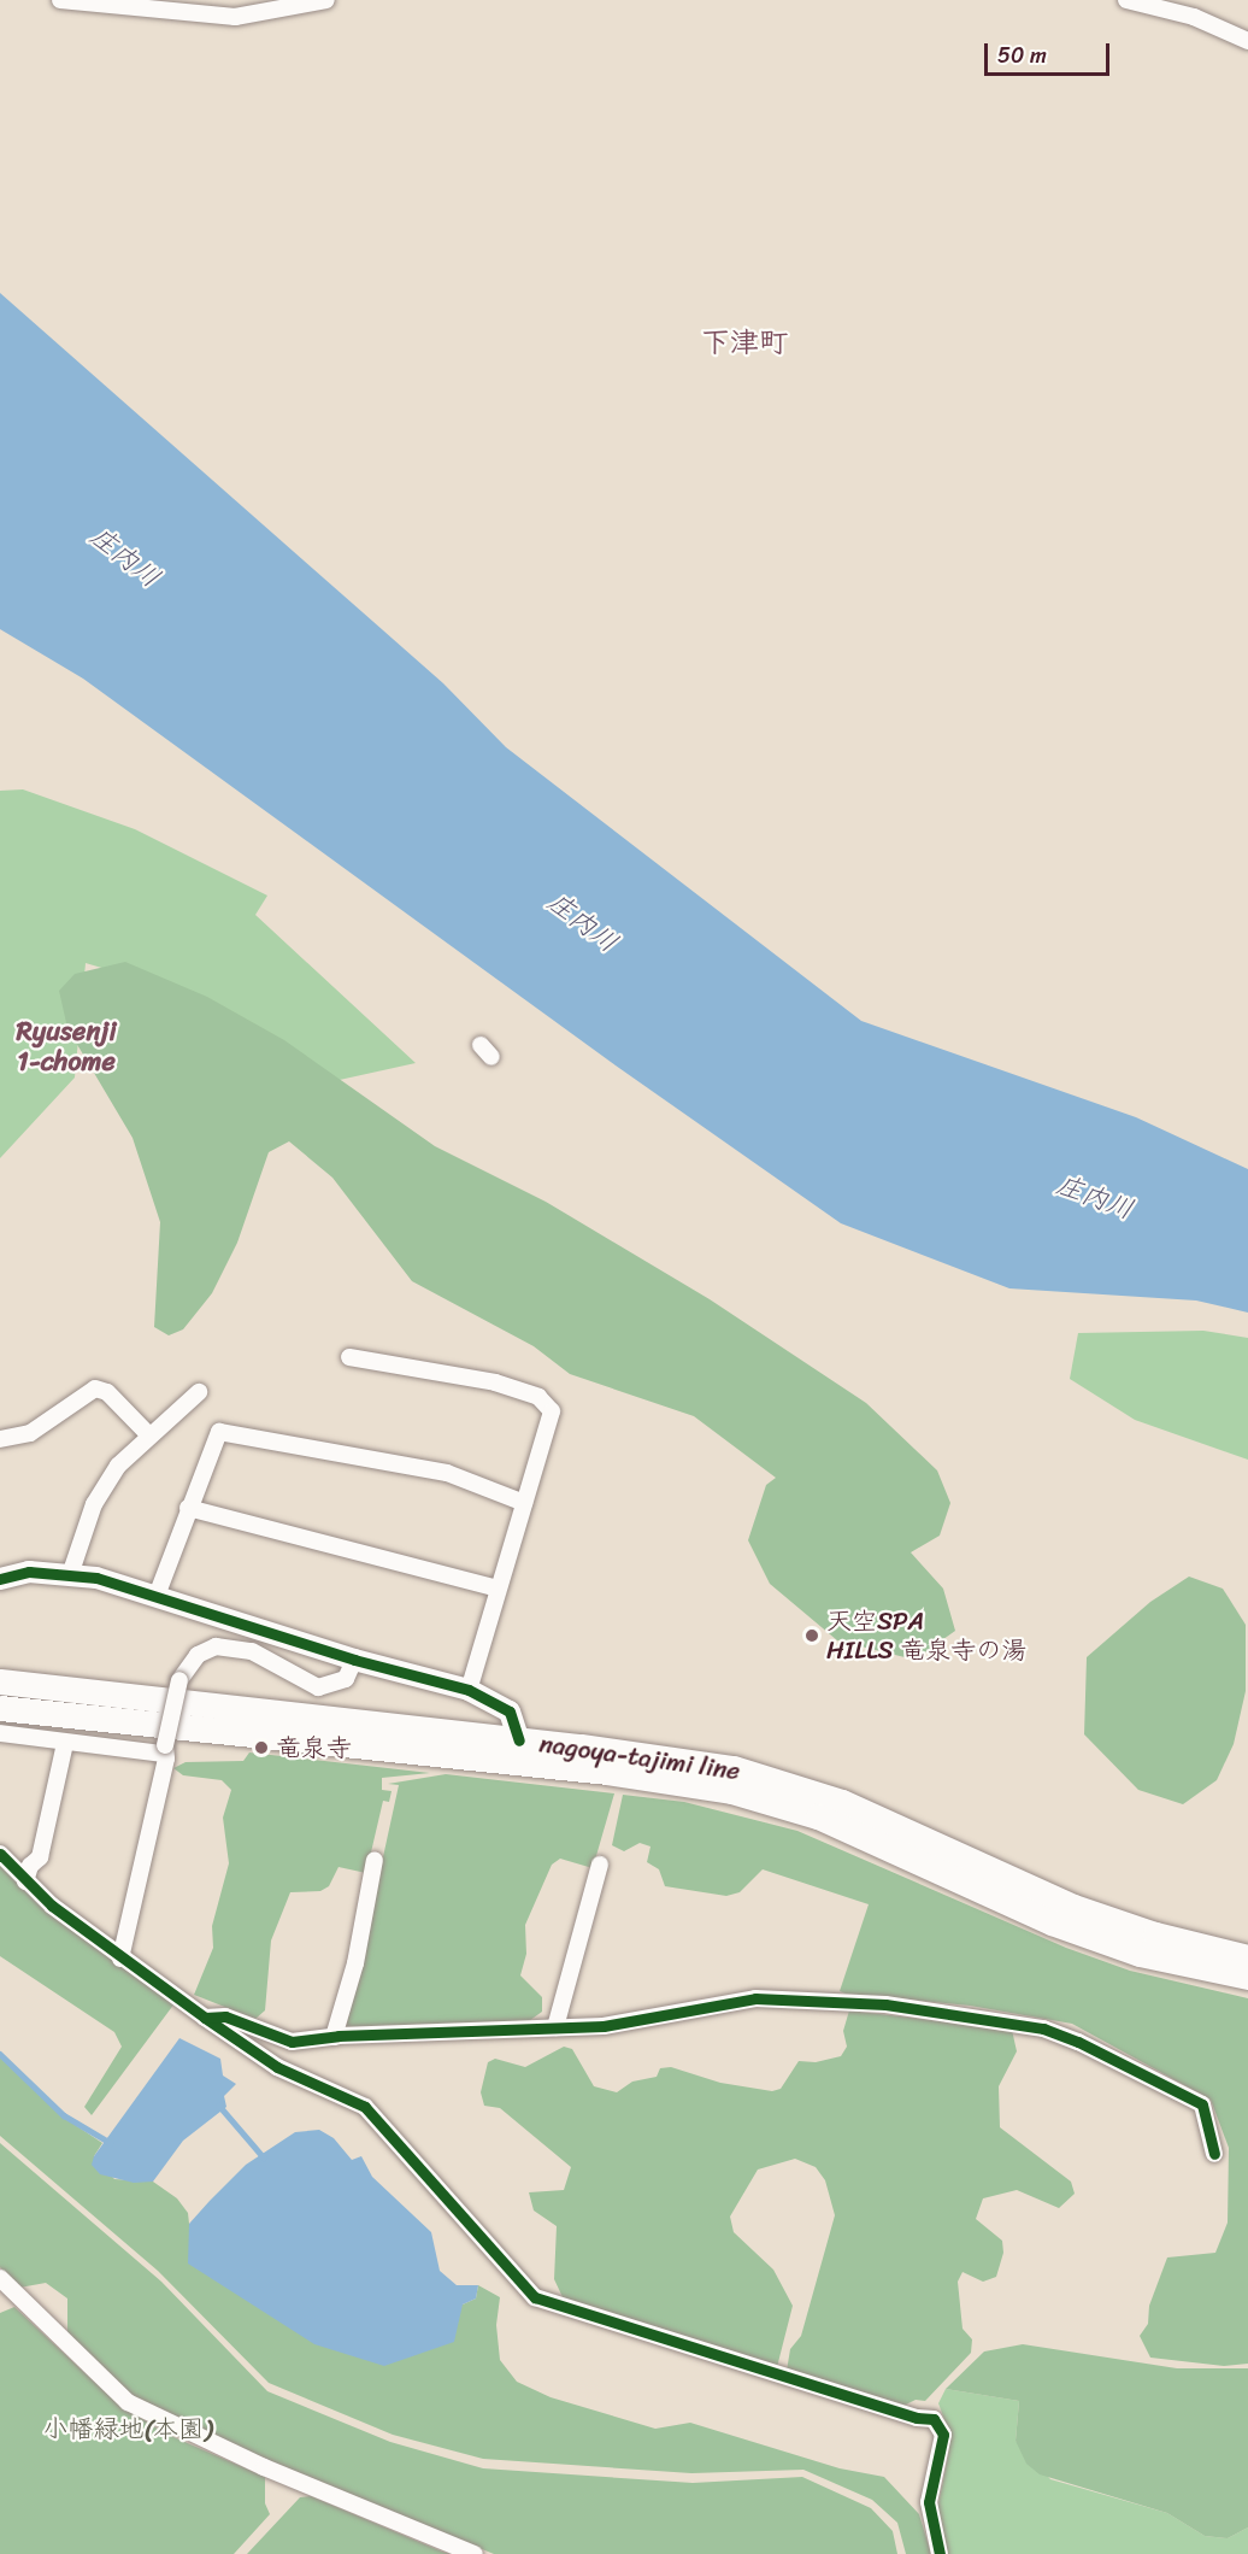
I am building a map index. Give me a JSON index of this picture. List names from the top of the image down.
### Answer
{
  "streets": {
    "main road": ["nagoya-tajimi line"]
  },
  "districts": ["下津町", "Ryusenji 1-chome"],
  "water": ["庄内川"],
  "parks": ["小幡緑地(本園)"],
  "places": ["天空SPA HILLS 竜泉寺の湯", "竜泉寺"],
  "scale_bar": "50 m"
}
